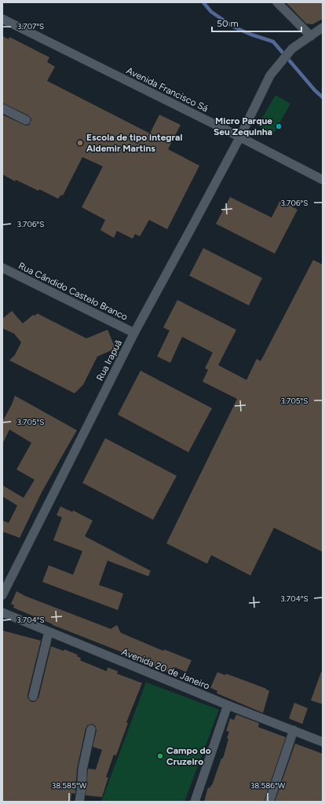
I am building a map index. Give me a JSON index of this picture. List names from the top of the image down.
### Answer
{
  "streets": {
    "street": [
      "Avenida Francisco Sá",
      "Rua Cândido Castelo Branco",
      "Rua Irapuã",
      "Avenida 20 de Janeiro"
    ]
  },
  "crossings": [
    ["Avenida Francisco Sá", "Rua Irapuã"],
    ["Rua Cândido Castelo Branco", "Rua Irapuã"]
  ],
  "places": ["Micro Parque Seu Zequinha", "Escola de tipo integral Aldemir Martins", "Campo do Cruzeiro"],
  "scale_bar": "50 m",
  "coordinates": [
    "3.707°S",
    "3.706°S",
    "3.705°S",
    "3.704°S",
    "38.585°W",
    "38.586°W"
  ]
}
